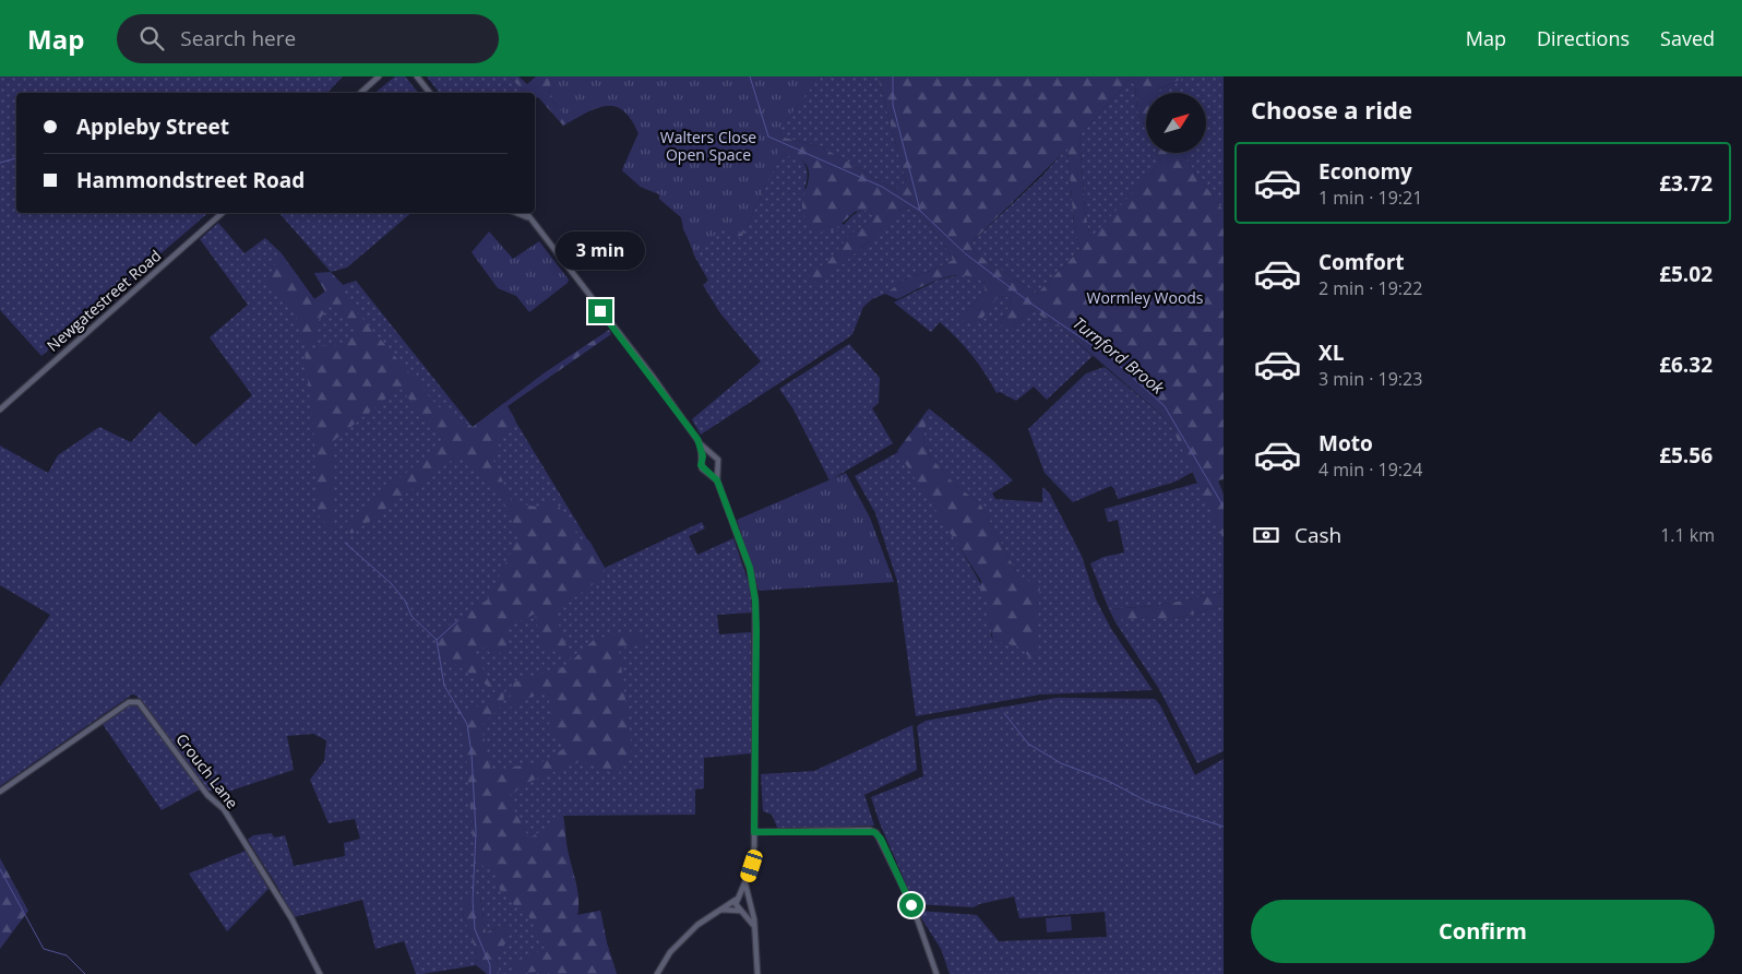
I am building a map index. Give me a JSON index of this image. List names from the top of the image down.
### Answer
{
  "streets": {
    "street": ["Newgatestreet Road", "Crouch Lane"]
  },
  "water": ["Turnford Brook"],
  "parks": ["Walters Close Open Space", "Wormley Woods"],
  "north": "top right",
  "page": {
    "header": "Map",
    "search": "Search here",
    "nav": ["Map", "Directions", "Saved"],
    "heading": "Choose a ride",
    "banner": ["Appleby Street", "Hammondstreet Road"],
    "list": [
      {
        "name": "Economy",
        "note": "1 min · 19:21",
        "value": "£3.72"
      },
      {
        "name": "Comfort",
        "note": "2 min · 19:22",
        "value": "£5.02"
      },
      {
        "name": "XL",
        "note": "3 min · 19:23",
        "value": "£6.32"
      },
      {
        "name": "Moto",
        "note": "4 min · 19:24",
        "value": "£5.56"
      }
    ],
    "bubble": "3 min",
    "pay": ["Cash", "1.1 km"],
    "buttons": "Confirm"
  }
}
